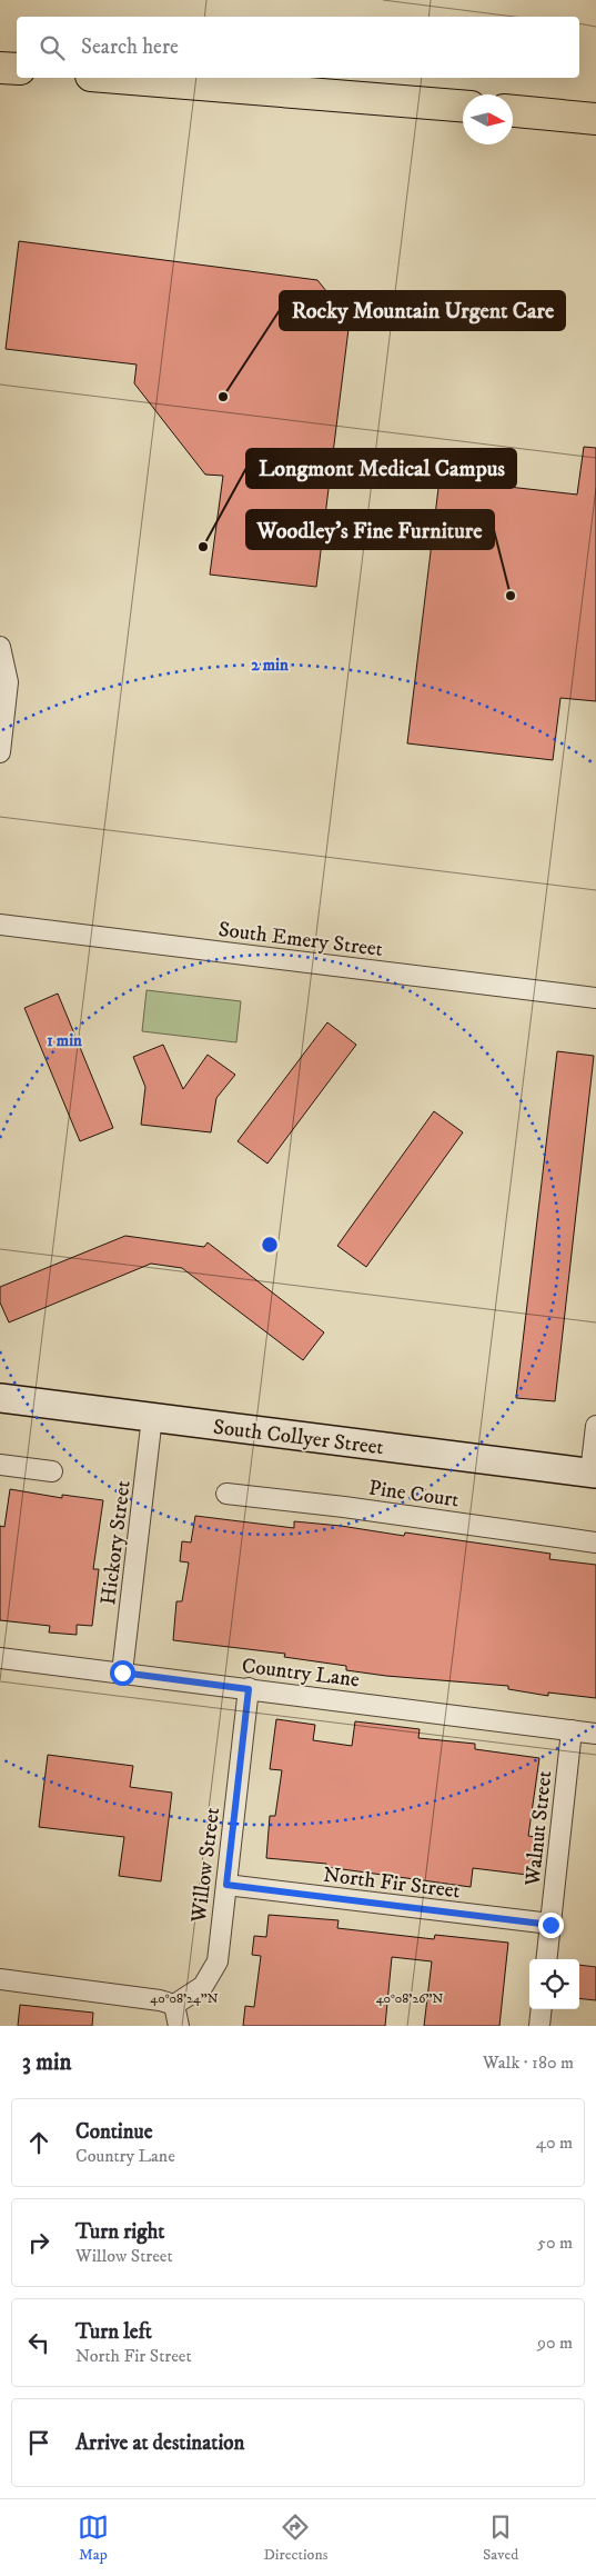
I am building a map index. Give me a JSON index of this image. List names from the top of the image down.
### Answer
{
  "streets": {
    "street": [
      "South Emery Street",
      "South Collyer Street",
      "Pine Court",
      "Hickory Street",
      "Country Lane",
      "Walnut Street",
      "Willow Street",
      "North Fir Street"
    ]
  },
  "crossings": [
    ["South Collyer Street", "Hickory Street"],
    ["Hickory Street", "Country Lane"],
    ["Country Lane", "Walnut Street"],
    ["Country Lane", "Willow Street"],
    ["Walnut Street", "North Fir Street"],
    ["Willow Street", "North Fir Street"]
  ],
  "places": ["Rocky Mountain Urgent Care", "Longmont Medical Campus", "Woodley's Fine Furniture"],
  "north": "right",
  "page": {
    "search": "Search here",
    "heading": ["3 min", "Walk · 180 m"],
    "list": [
      ["Continue", "Country Lane", "40 m"],
      ["Turn right", "Willow Street", "50 m"],
      ["Turn left", "North Fir Street", "90 m"],
      "Arrive at destination"
    ],
    "nav": ["Map", "Directions", "Saved"]
  },
  "coordinates": ["40°08'24\"N", "40°08'26\"N"],
  "rings": ["2 min", "1 min"]
}
